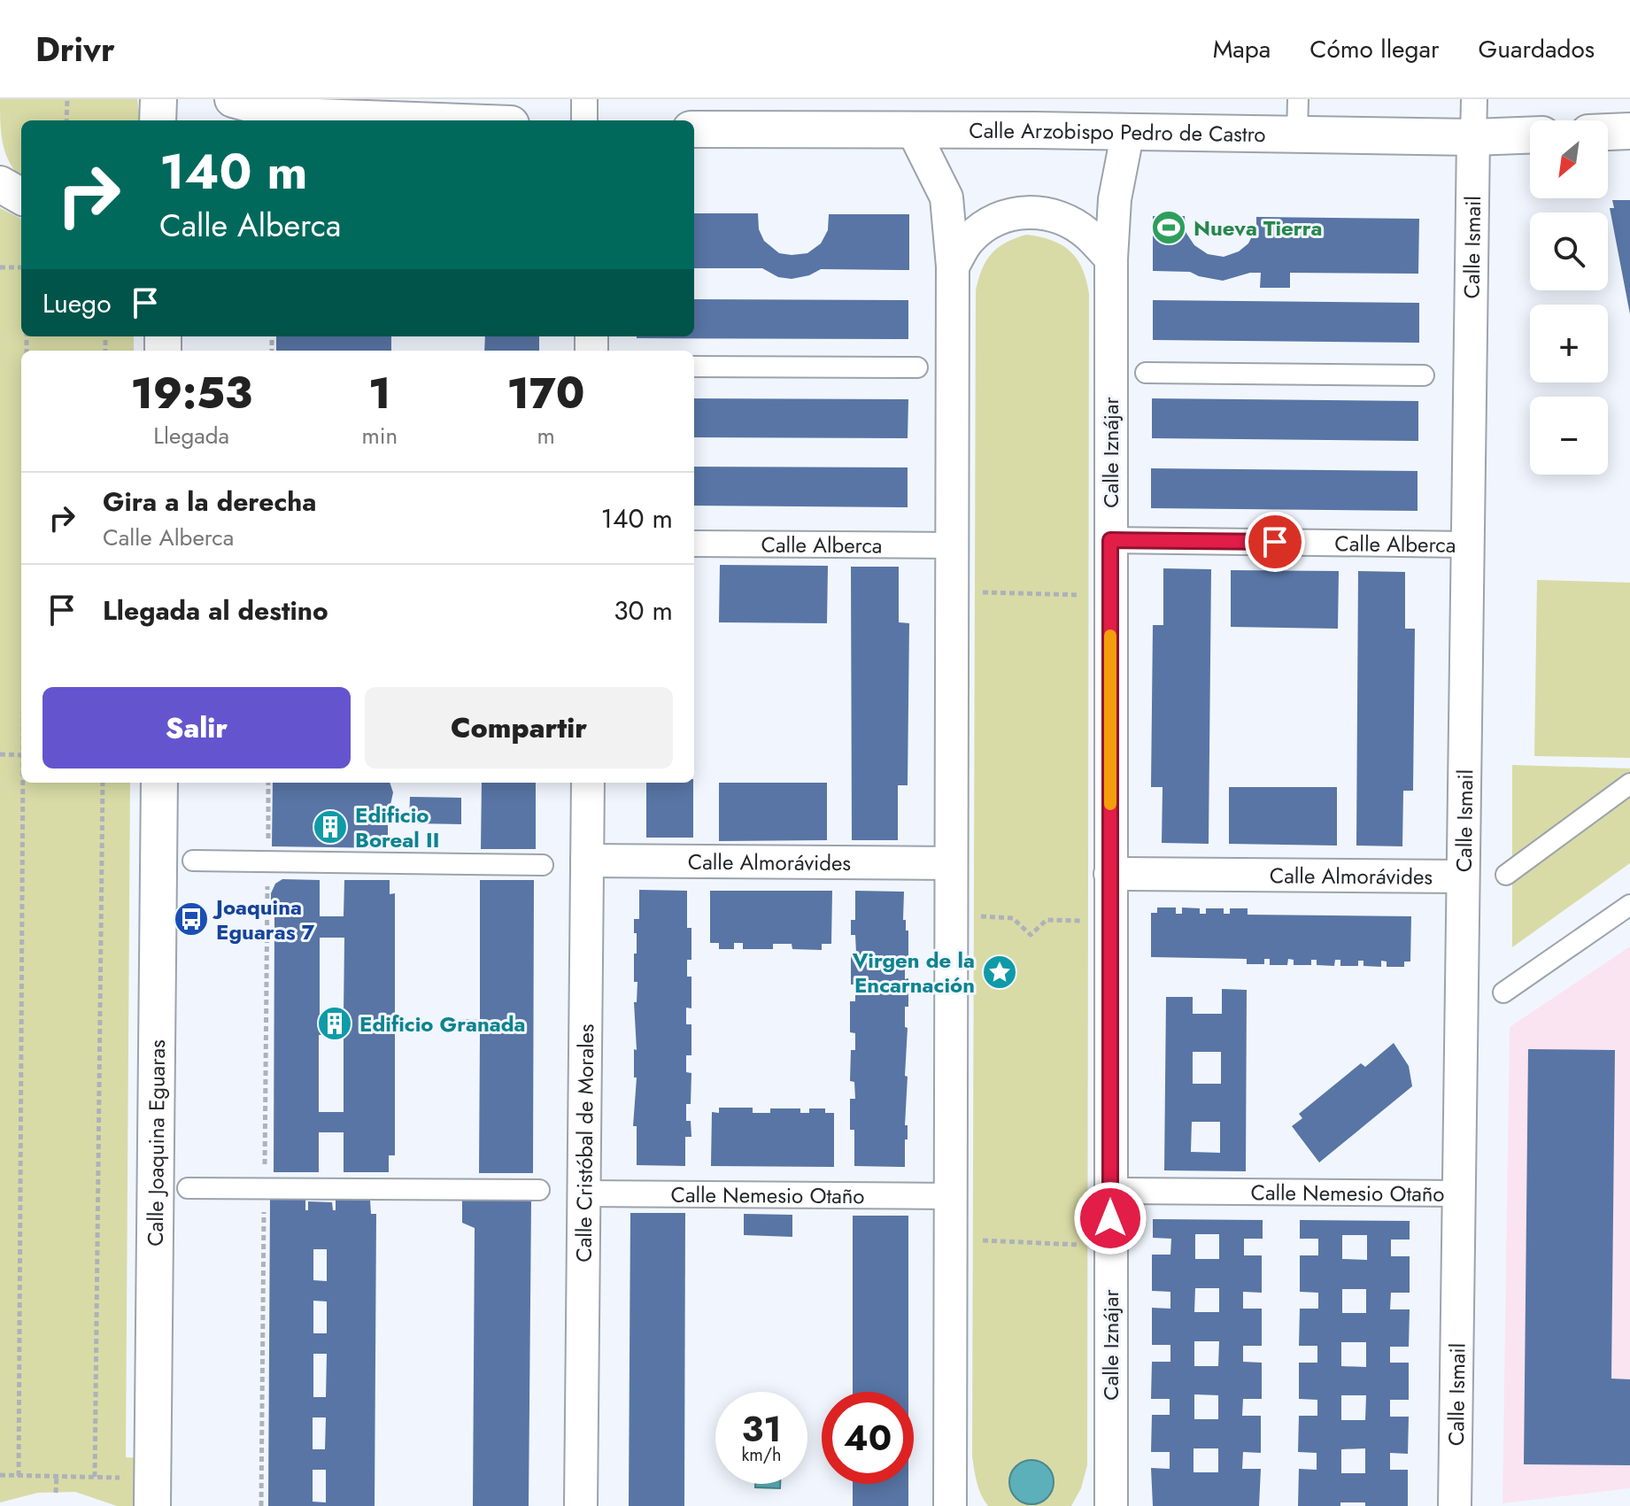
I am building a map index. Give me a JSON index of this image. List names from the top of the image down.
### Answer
{
  "streets": {
    "main road": ["Calle Arzobispo Pedro de Castro", "Calle Joaquina Eguaras"],
    "street": [
      "Calle Ismail",
      "Calle Iznájar",
      "Calle Alberca",
      "Calle Almorávides",
      "Calle Cristóbal de Morales",
      "Calle Nemesio Otaño"
    ]
  },
  "crossings": [
    ["Calle Arzobispo Pedro de Castro", "Calle Ismail"],
    ["Calle Arzobispo Pedro de Castro", "Calle Iznájar"],
    ["Calle Ismail", "Calle Alberca"],
    ["Calle Ismail", "Calle Almorávides"],
    ["Calle Ismail", "Calle Nemesio Otaño"],
    ["Calle Iznájar", "Calle Alberca"],
    ["Calle Iznájar", "Calle Almorávides"],
    ["Calle Iznájar", "Calle Nemesio Otaño"],
    ["Calle Almorávides", "Calle Cristóbal de Morales"],
    ["Calle Cristóbal de Morales", "Calle Nemesio Otaño"]
  ],
  "places": {
    "sports": ["Nueva Tierra"],
    "building": ["Edificio Boreal II", "Edificio Granada"],
    "bus stop": ["Joaquina Eguaras 7"],
    "place": ["Virgen de la Encarnación"]
  },
  "north": "bottom left",
  "page": {
    "header": "Drivr",
    "nav": ["Mapa", "Cómo llegar", "Guardados"],
    "map_buttons": ["+", "−"],
    "turn": ["140 m", "Calle Alberca"],
    "then": "Luego",
    "eta": [
      "19:53",
      "Llegada",
      "1",
      "min",
      "170",
      "m"
    ],
    "list": [
      {
        "name": "Gira a la derecha",
        "note": "Calle Alberca",
        "value": "140 m"
      },
      {
        "name": "Llegada al destino",
        "value": "30 m"
      }
    ],
    "buttons": ["Salir", "Compartir"],
    "speed": "31 km/h",
    "limit": "40"
  }
}
